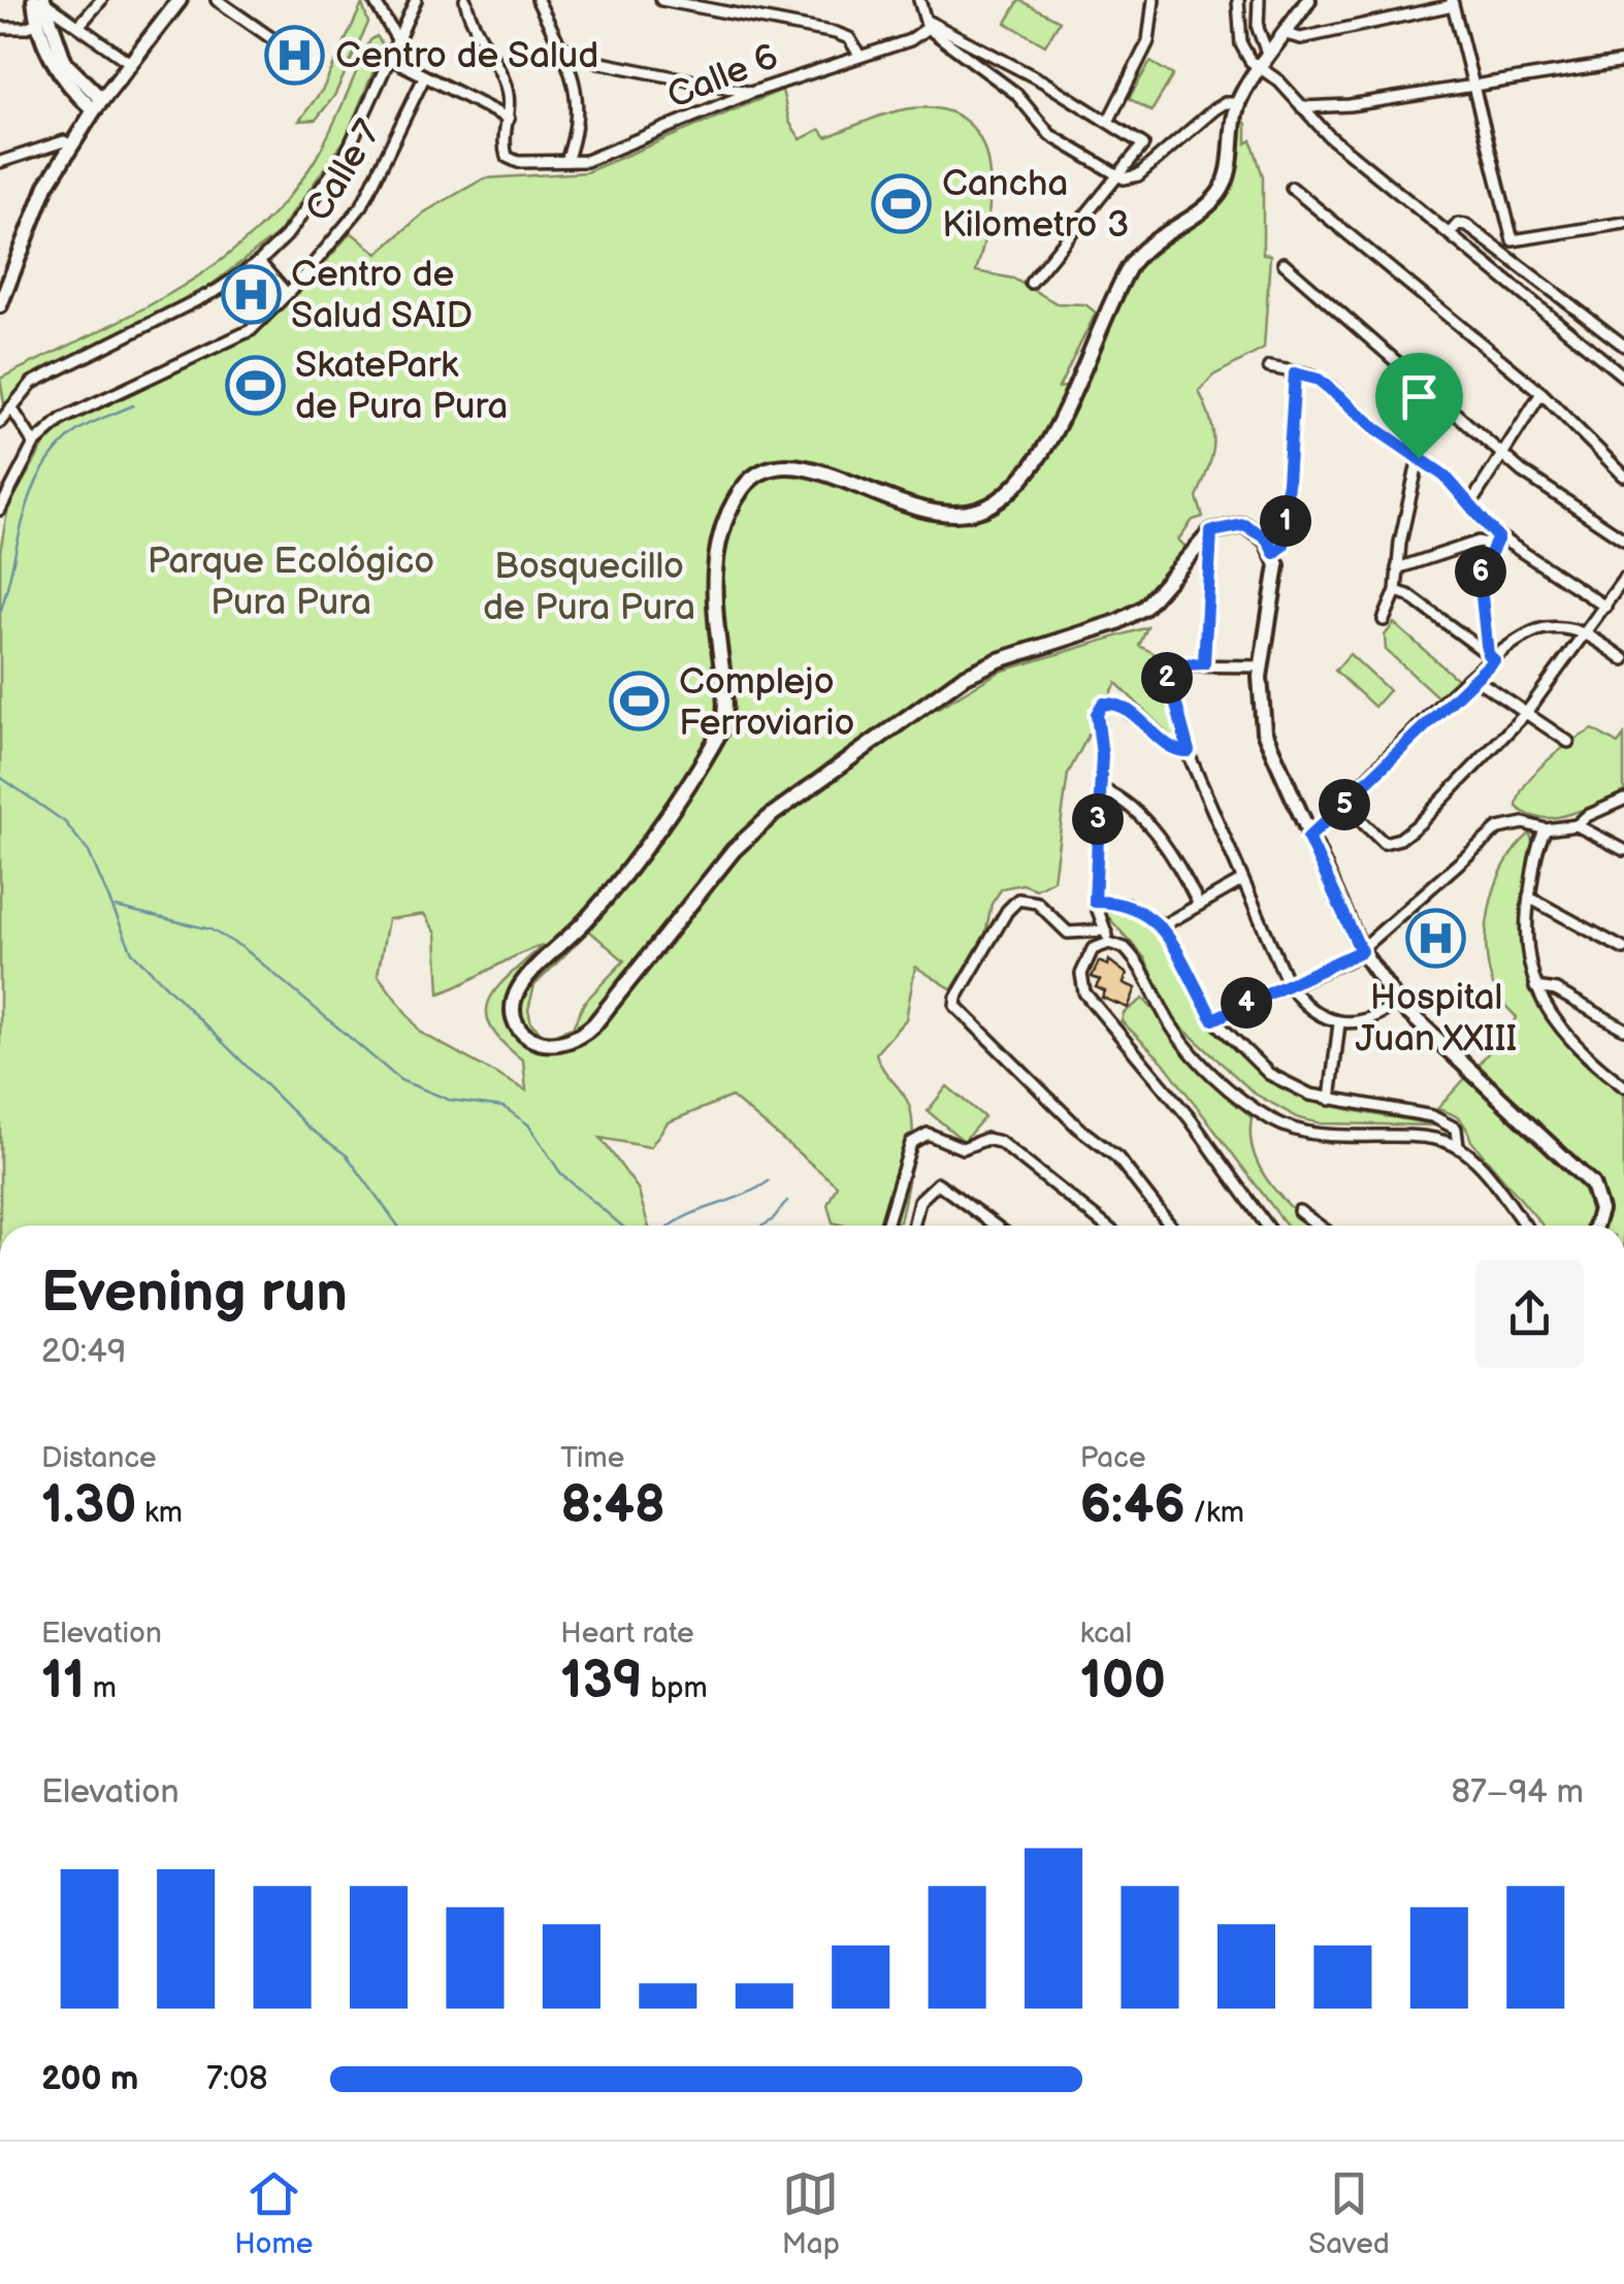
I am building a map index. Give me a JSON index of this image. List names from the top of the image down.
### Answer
{
  "streets": {
    "street": ["Calle 6", "Calle 7"]
  },
  "parks": ["Parque Ecológico Pura Pura", "Bosquecillo de Pura Pura"],
  "places": {
    "hospital": ["Centro de Salud", "Centro de Salud SAID", "Hospital Juan XXIII"],
    "sports": ["Cancha Kilometro 3", "SkatePark de Pura Pura", "Complejo Ferroviario"]
  },
  "page": {
    "pins": [
      "1",
      "6",
      "2",
      "5",
      "3",
      "4"
    ],
    "heading": ["Evening run", "20:49"],
    "stats": [
      ["Distance", "1.30 km"],
      ["Time", "8:48"],
      ["Pace", "6:46 /km"],
      ["Elevation", "11 m"],
      ["Heart rate", "139 bpm"],
      ["kcal", "100"]
    ],
    "chart": ["Elevation", "87–94 m"],
    "list": [
      {
        "name": "200 m",
        "note": "7:08"
      }
    ],
    "tabs": ["Home", "Map", "Saved"]
  }
}
